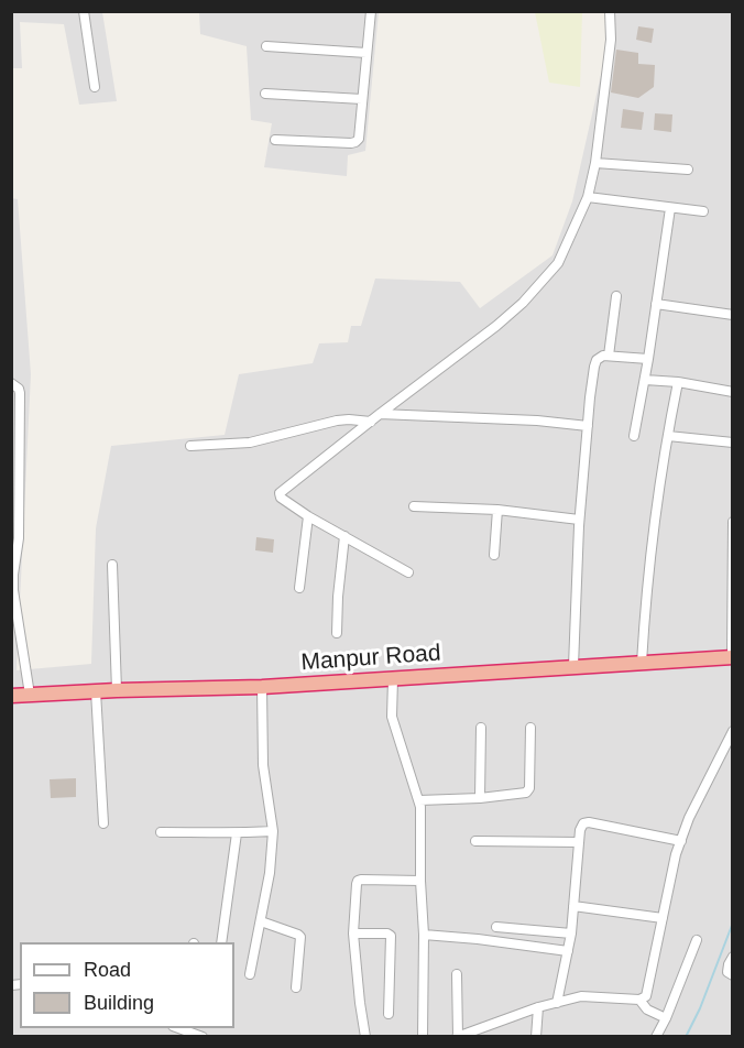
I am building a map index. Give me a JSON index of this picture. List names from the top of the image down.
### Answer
{
  "streets": {
    "highway": ["Manpur Road"]
  },
  "legend": ["Road", "Building"]
}
